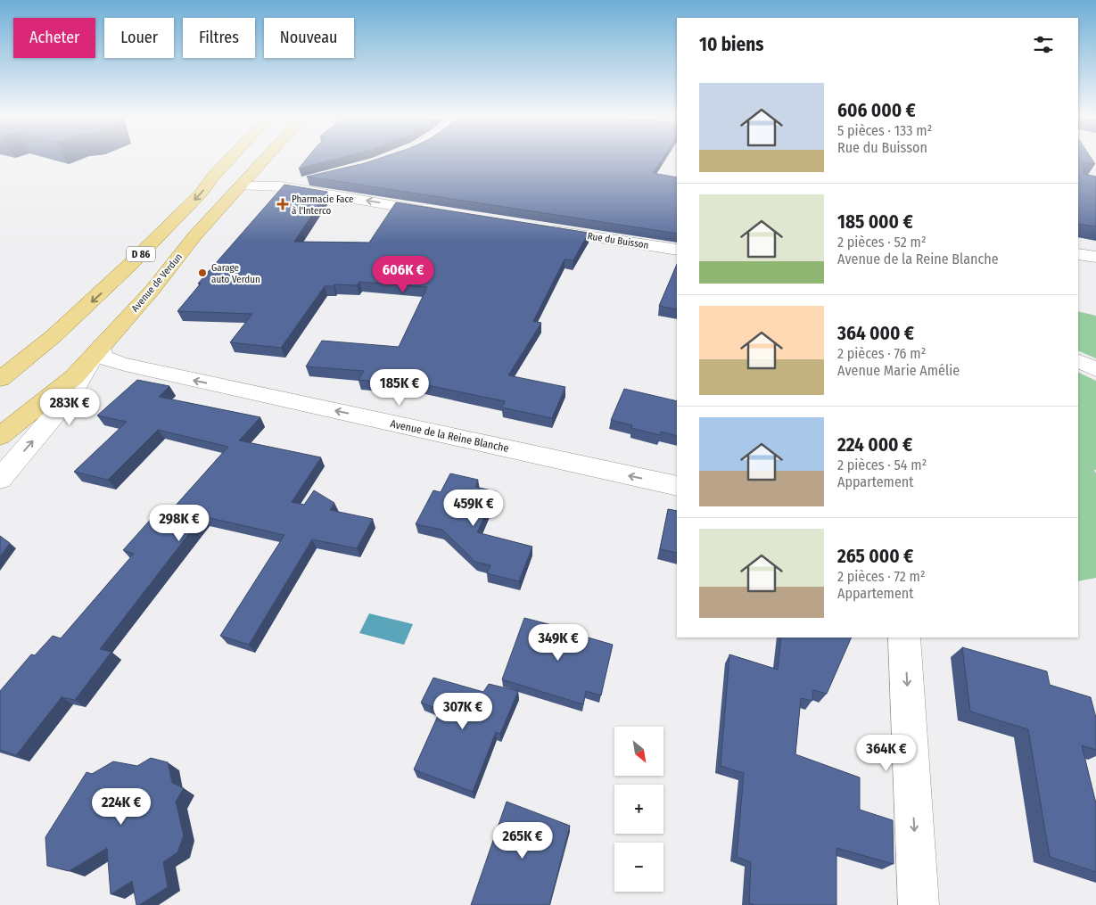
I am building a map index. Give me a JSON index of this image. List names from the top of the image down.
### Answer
{
  "streets": {
    "main road": ["D 86", "Avenue de Verdun"],
    "street": ["Rue du Buisson", "Avenue de la Reine Blanche"]
  },
  "crossings": [
    ["Avenue de Verdun", "Avenue de la Reine Blanche"]
  ],
  "places": {
    "health": ["Pharmacie Face à l'Interco"],
    "other": ["Garage auto Verdun"]
  },
  "north": "bottom right",
  "page": {
    "chip": [
      "Acheter",
      "Louer",
      "Filtres",
      "Nouveau"
    ],
    "heading": "10 biens",
    "list": [
      {
        "name": "606 000 €",
        "note": "5 pièces · 133 m² · Rue du Buisson"
      },
      {
        "name": "185 000 €",
        "note": "2 pièces · 52 m² · Avenue de la Reine Blanche"
      },
      {
        "name": "364 000 €",
        "note": "2 pièces · 76 m² · Avenue Marie Amélie"
      },
      {
        "name": "224 000 €",
        "note": "2 pièces · 54 m² · Appartement"
      },
      {
        "name": "265 000 €",
        "note": "2 pièces · 72 m² · Appartement"
      }
    ],
    "price": [
      "606K €",
      "185K €",
      "283K €",
      "459K €",
      "298K €",
      "349K €",
      "307K €",
      "364K €",
      "224K €",
      "265K €"
    ],
    "map_buttons": ["+", "−"]
  }
}
